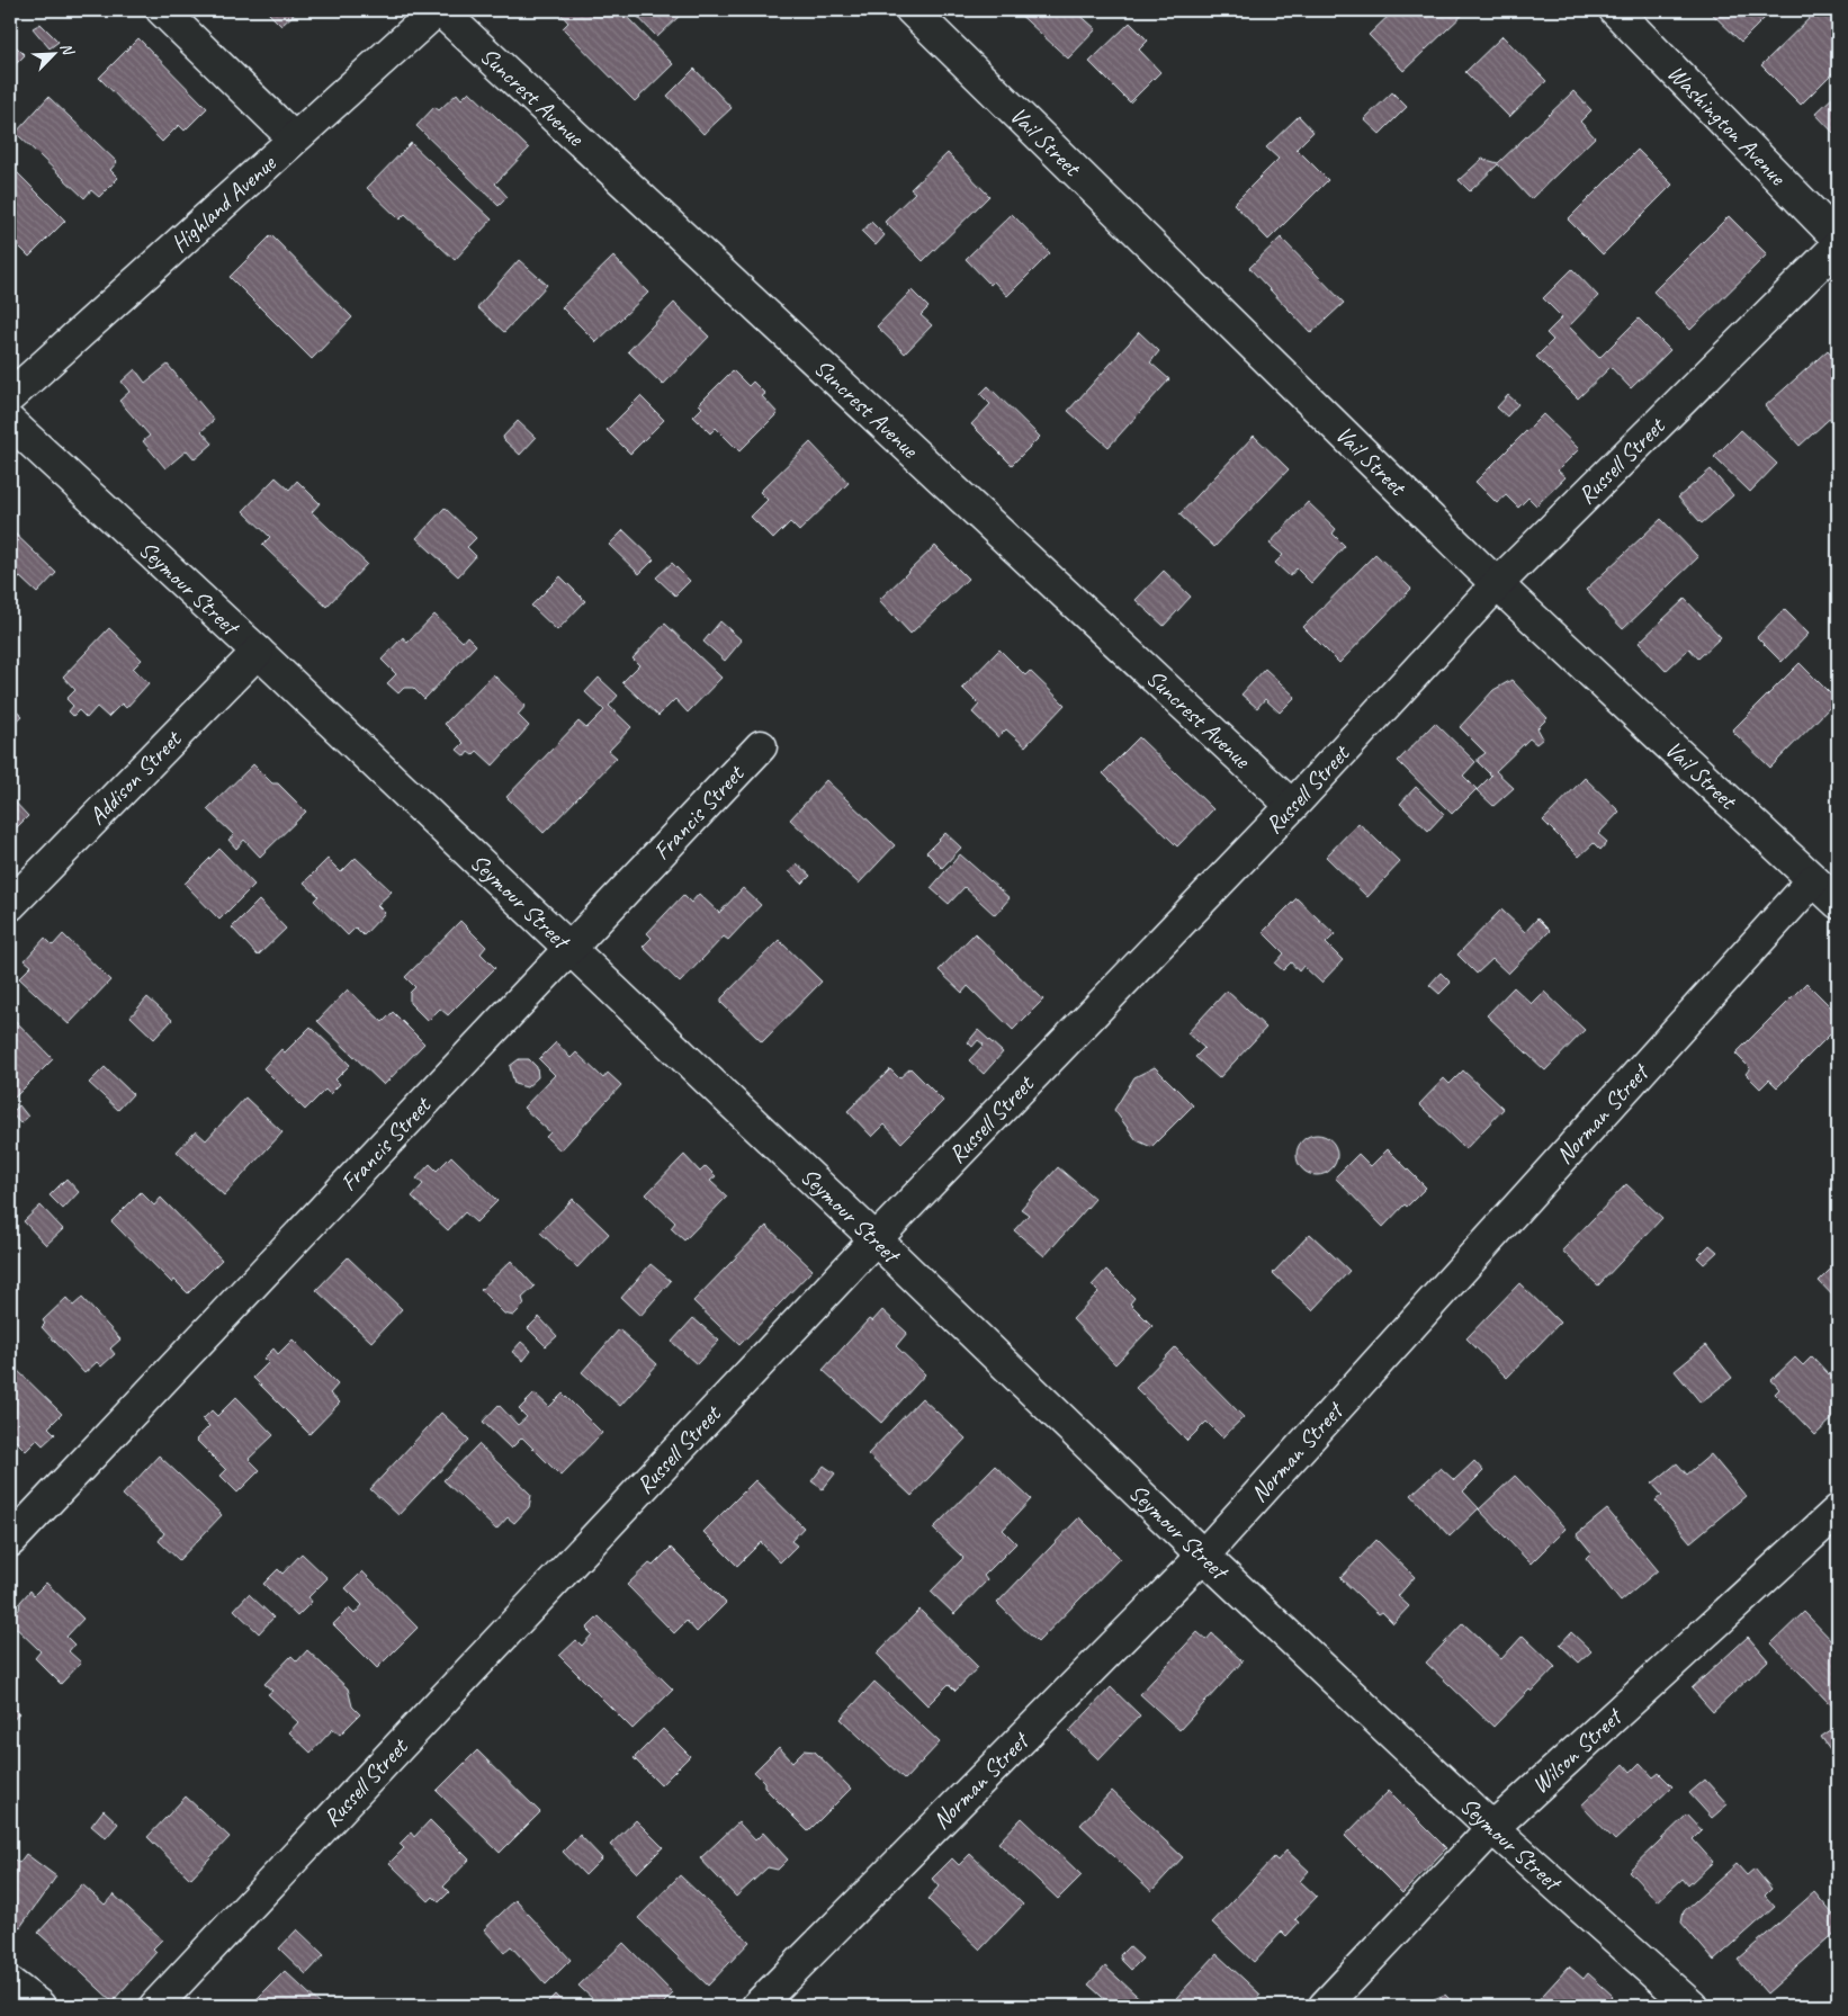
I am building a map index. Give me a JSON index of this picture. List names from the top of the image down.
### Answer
{
  "streets": {
    "street": [
      "Suncrest Avenue",
      "Washington Avenue",
      "Vail Street",
      "Highland Avenue",
      "Russell Street",
      "Seymour Street",
      "Addison Street",
      "Francis Street",
      "Norman Street",
      "Wilson Street"
    ]
  },
  "crossings": [
    ["Suncrest Avenue", "Highland Avenue"],
    ["Suncrest Avenue", "Russell Street"],
    ["Vail Street", "Russell Street"],
    ["Vail Street", "Norman Street"],
    ["Russell Street", "Seymour Street"],
    ["Seymour Street", "Addison Street"],
    ["Seymour Street", "Francis Street"],
    ["Seymour Street", "Norman Street"],
    ["Seymour Street", "Wilson Street"]
  ],
  "north": "top right"
}
